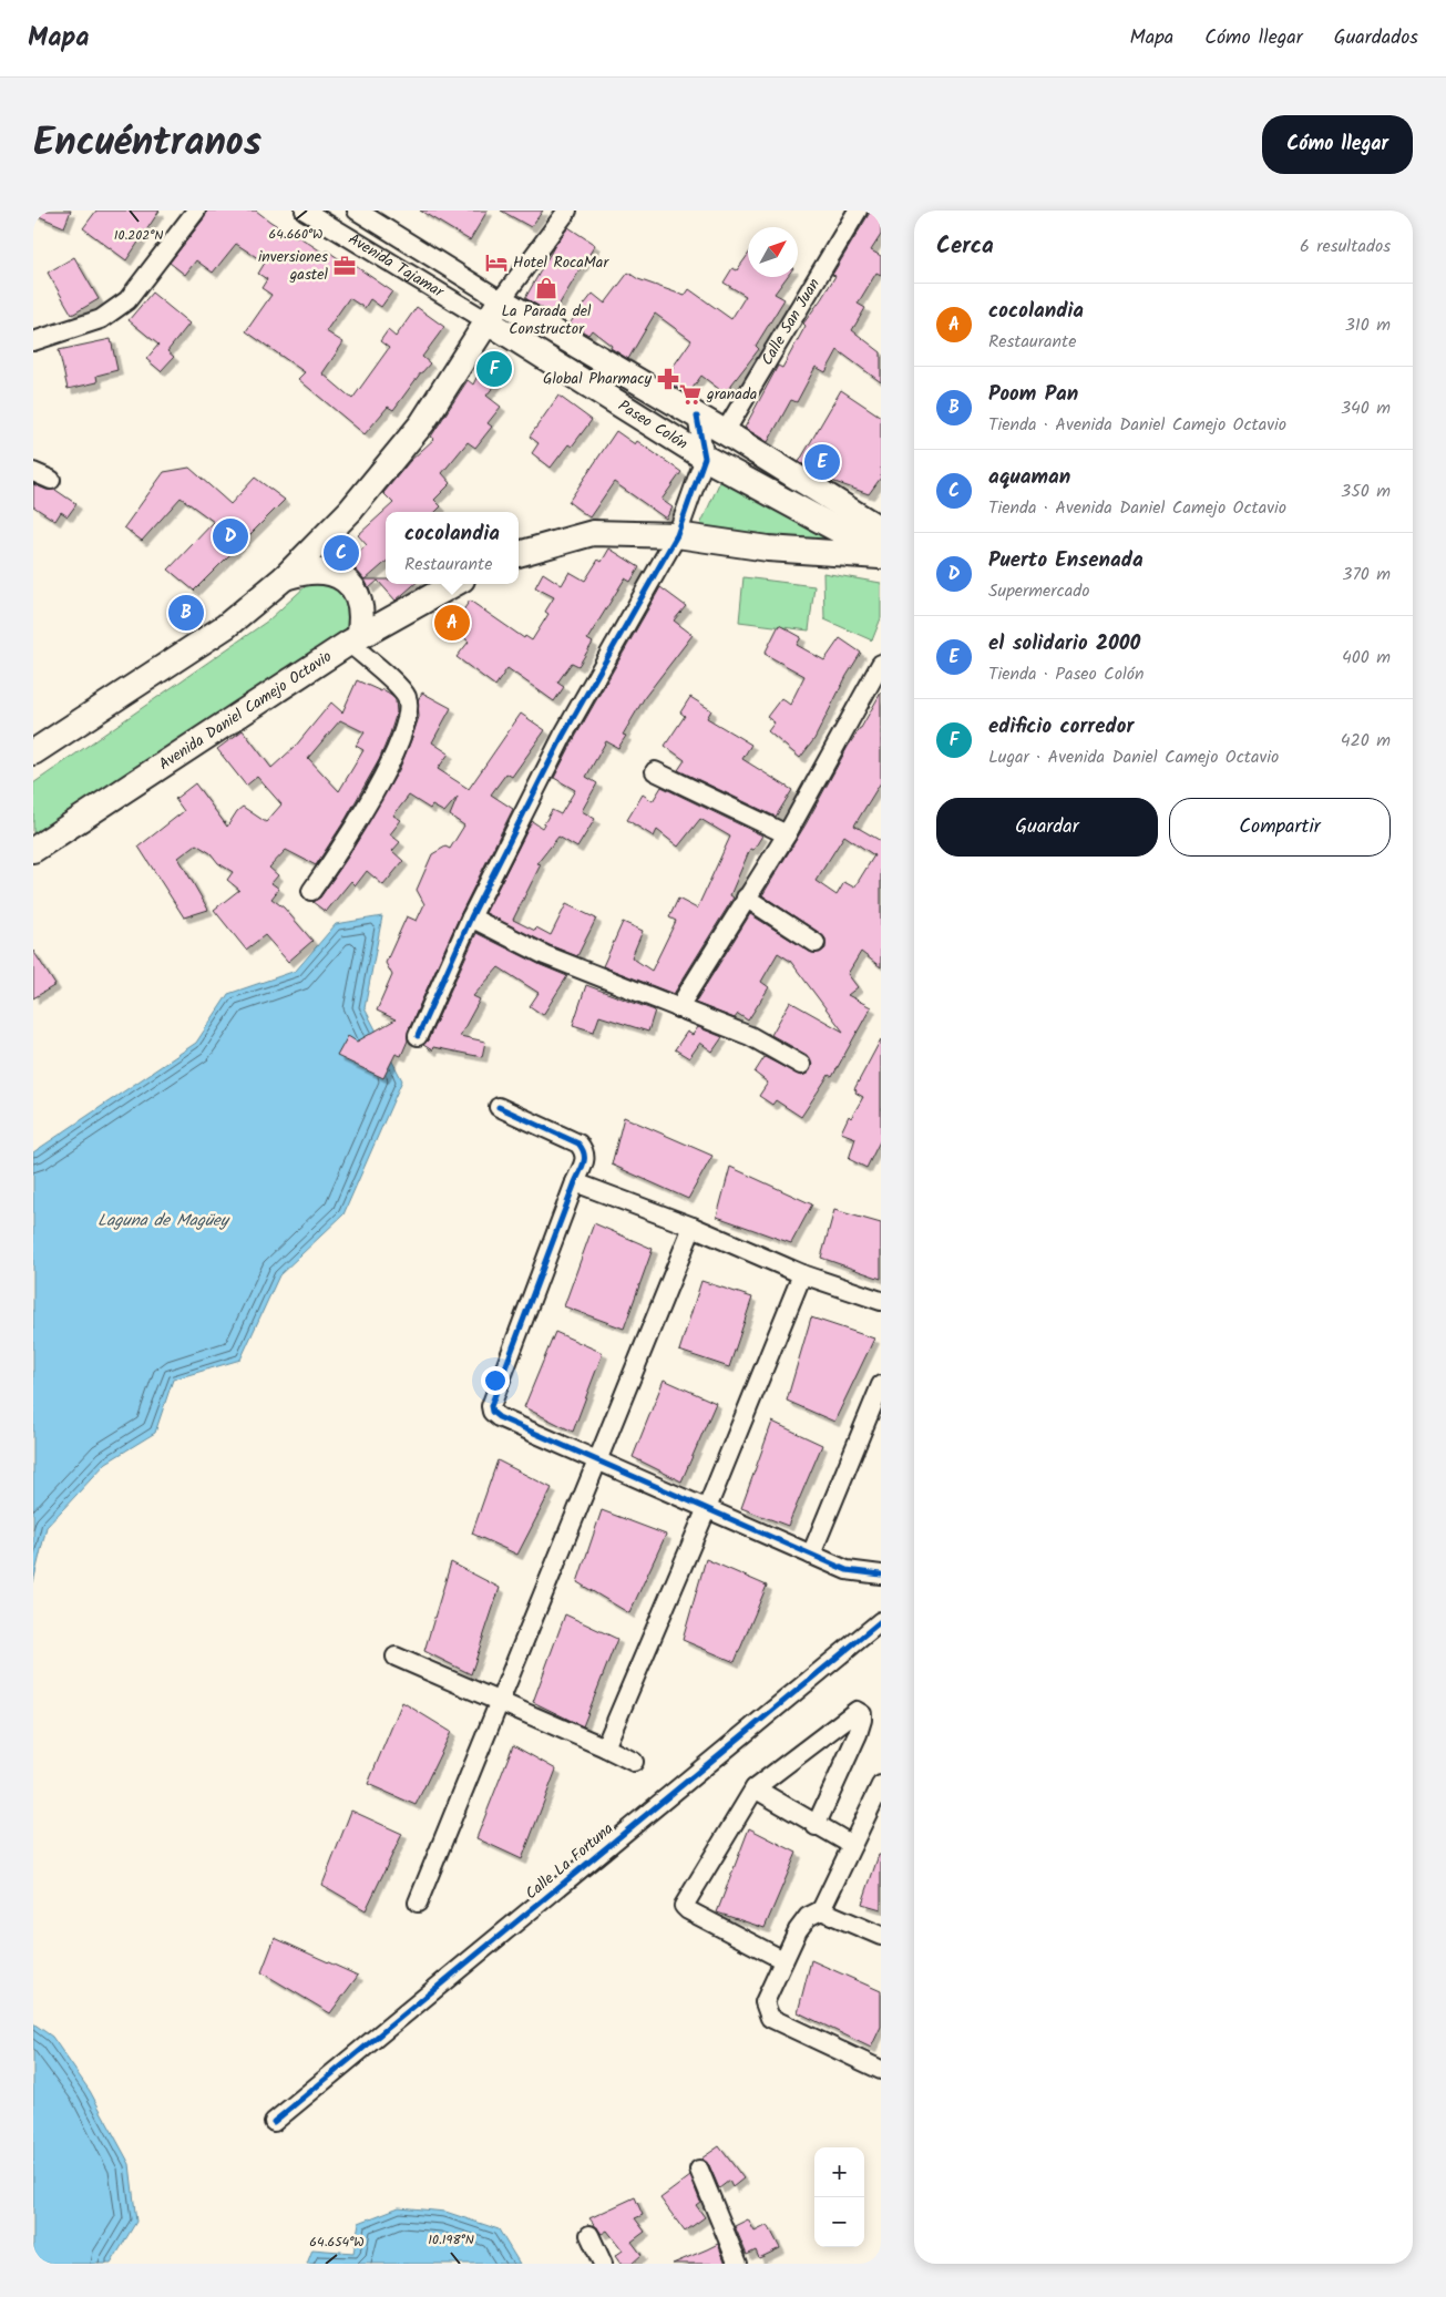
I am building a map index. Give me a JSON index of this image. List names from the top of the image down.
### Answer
{
  "streets": {
    "main road": ["Paseo Colón", "Avenida Daniel Camejo Octavio"],
    "street": ["Avenida Tajamar", "Calle San Juan", "Calle La Fortuna"]
  },
  "crossings": [
    ["Avenida Tajamar", "Paseo Colón"],
    ["Calle San Juan", "Paseo Colón"]
  ],
  "water": ["Laguna de Magüey"],
  "places": {
    "hotel": ["Hotel RocaMar"],
    "office": ["inversiones gastel"],
    "shop": ["La Parada del Constructor"],
    "pharmacy": ["Global Pharmacy"],
    "supermarket": ["granada"]
  },
  "north": "top right",
  "page": {
    "header": "Mapa",
    "nav": ["Mapa", "Cómo llegar", "Guardados"],
    "title": "Encuéntranos",
    "buttons": [
      "Cómo llegar",
      ["Guardar", "Compartir"]
    ],
    "heading": ["Cerca", "6 resultados"],
    "list": [
      {
        "mark": "A",
        "name": "cocolandia",
        "note": "Restaurante",
        "value": "310 m"
      },
      {
        "mark": "B",
        "name": "Poom Pan",
        "note": "Tienda · Avenida Daniel Camejo Octavio",
        "value": "340 m"
      },
      {
        "mark": "C",
        "name": "aquaman",
        "note": "Tienda · Avenida Daniel Camejo Octavio",
        "value": "350 m"
      },
      {
        "mark": "D",
        "name": "Puerto Ensenada",
        "note": "Supermercado",
        "value": "370 m"
      },
      {
        "mark": "E",
        "name": "el solidario 2000",
        "note": "Tienda · Paseo Colón",
        "value": "400 m"
      },
      {
        "mark": "F",
        "name": "edificio corredor",
        "note": "Lugar · Avenida Daniel Camejo Octavio",
        "value": "420 m"
      }
    ],
    "pins": [
      "F",
      "E",
      "D",
      "C",
      "B",
      "A"
    ],
    "popup": ["cocolandia", "Restaurante"],
    "map_buttons": ["+", "−"]
  },
  "coordinates": [
    "64.660°W",
    "10.202°N",
    "10.198°N",
    "64.654°W"
  ]
}
